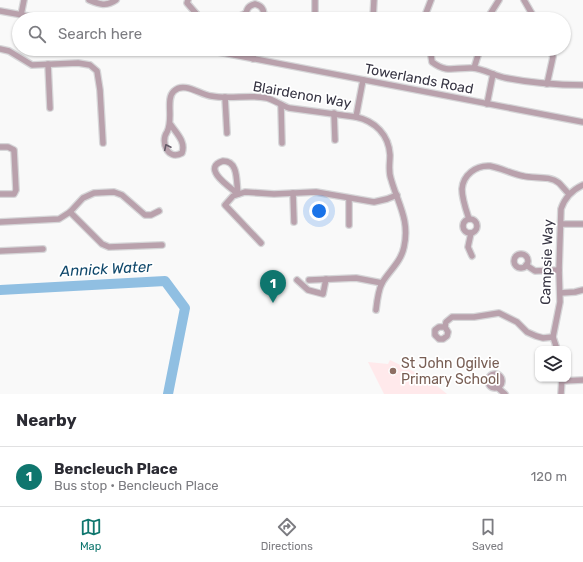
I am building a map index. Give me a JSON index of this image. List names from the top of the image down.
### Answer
{
  "streets": {
    "street": ["Towerlands Road", "Blairdenon Way", "Campsie Way"]
  },
  "crossings": [
    ["Towerlands Road", "Blairdenon Way"]
  ],
  "water": ["Annick Water"],
  "places": ["St John Ogilvie Primary School"],
  "page": {
    "search": "Search here",
    "pins": "1",
    "heading": "Nearby",
    "list": [
      {
        "mark": "1",
        "name": "Bencleuch Place",
        "note": "Bus stop · Bencleuch Place",
        "value": "120 m"
      }
    ],
    "nav": ["Map", "Directions", "Saved"]
  }
}
